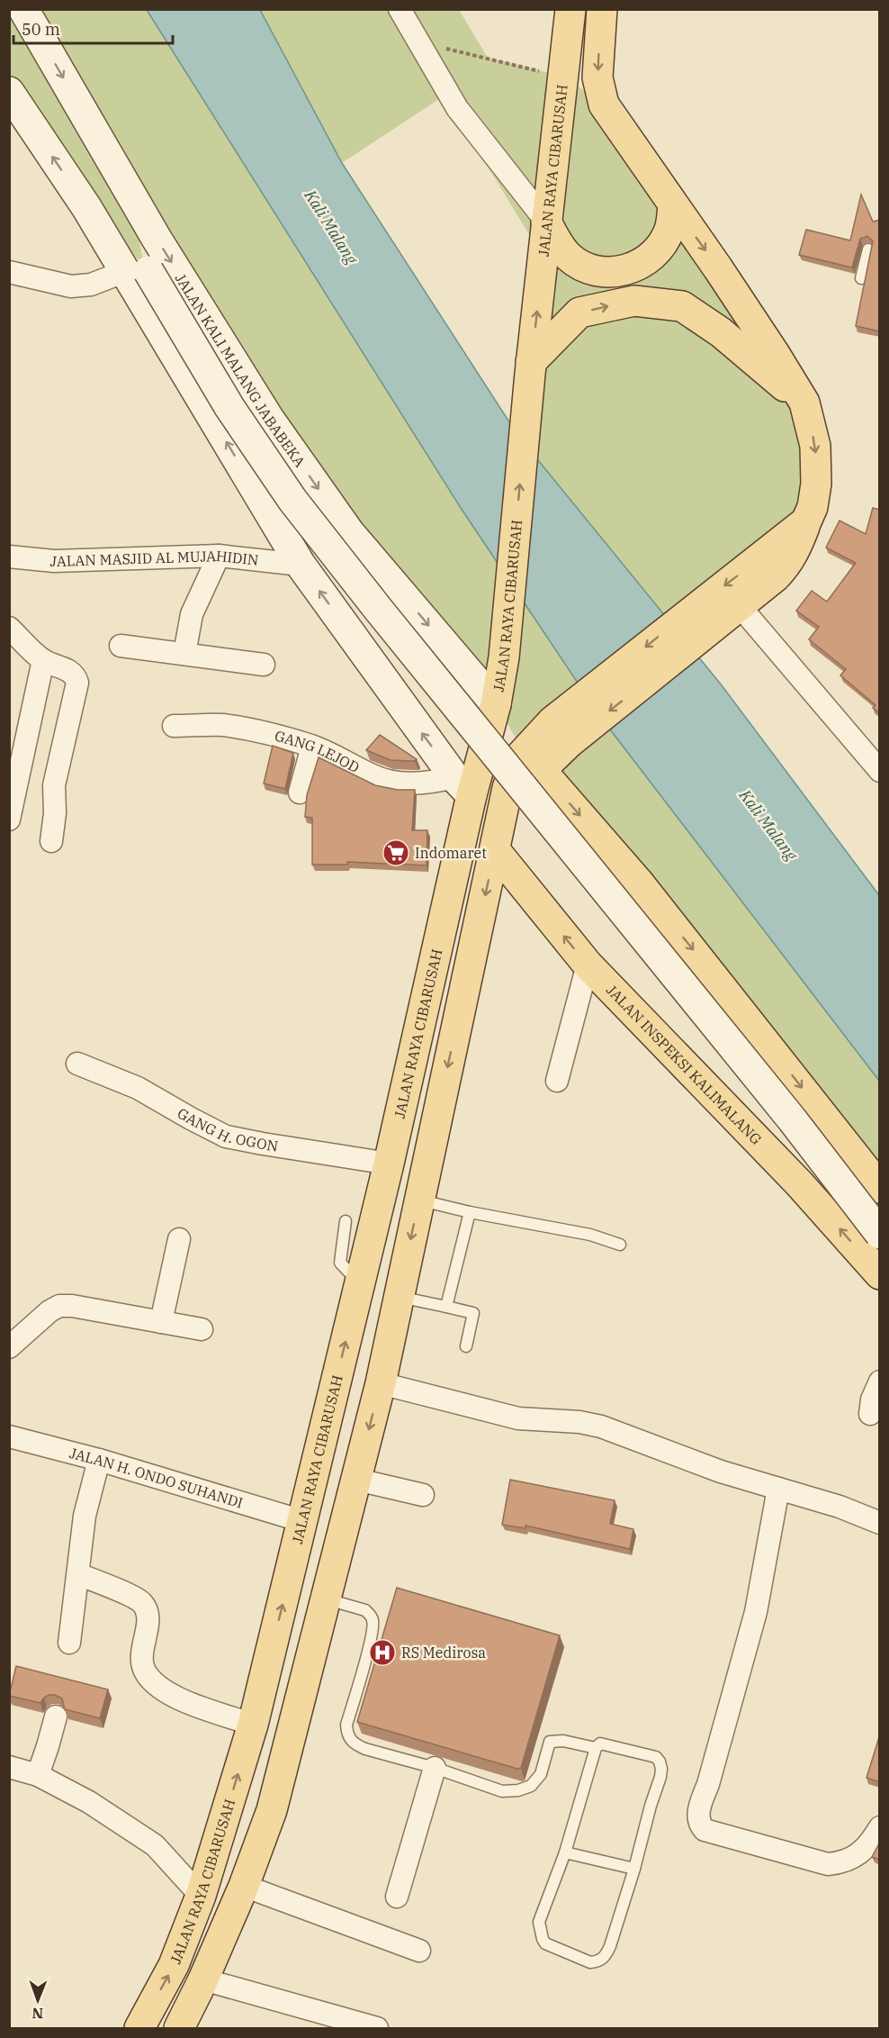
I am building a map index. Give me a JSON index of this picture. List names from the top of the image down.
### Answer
{
  "streets": {
    "main road": ["JALAN RAYA CIBARUSAH", "JALAN KALI MALANG JABABEKA", "JALAN INSPEKSI KALIMALANG"],
    "street": [
      "JALAN MASJID AL MUJAHIDIN",
      "GANG LEJOD",
      "GANG H. OGON",
      "JALAN H. ONDO SUHANDI"
    ]
  },
  "crossings": [
    ["JALAN RAYA CIBARUSAH", "JALAN KALI MALANG JABABEKA"],
    ["JALAN RAYA CIBARUSAH", "GANG LEJOD"],
    ["JALAN RAYA CIBARUSAH", "GANG H. OGON"],
    ["JALAN RAYA CIBARUSAH", "JALAN H. ONDO SUHANDI"]
  ],
  "water": ["Kali Malang"],
  "places": {
    "supermarket": ["Indomaret"],
    "hospital": ["RS Medirosa"]
  },
  "scale_bar": "50 m",
  "north": "bottom"
}
